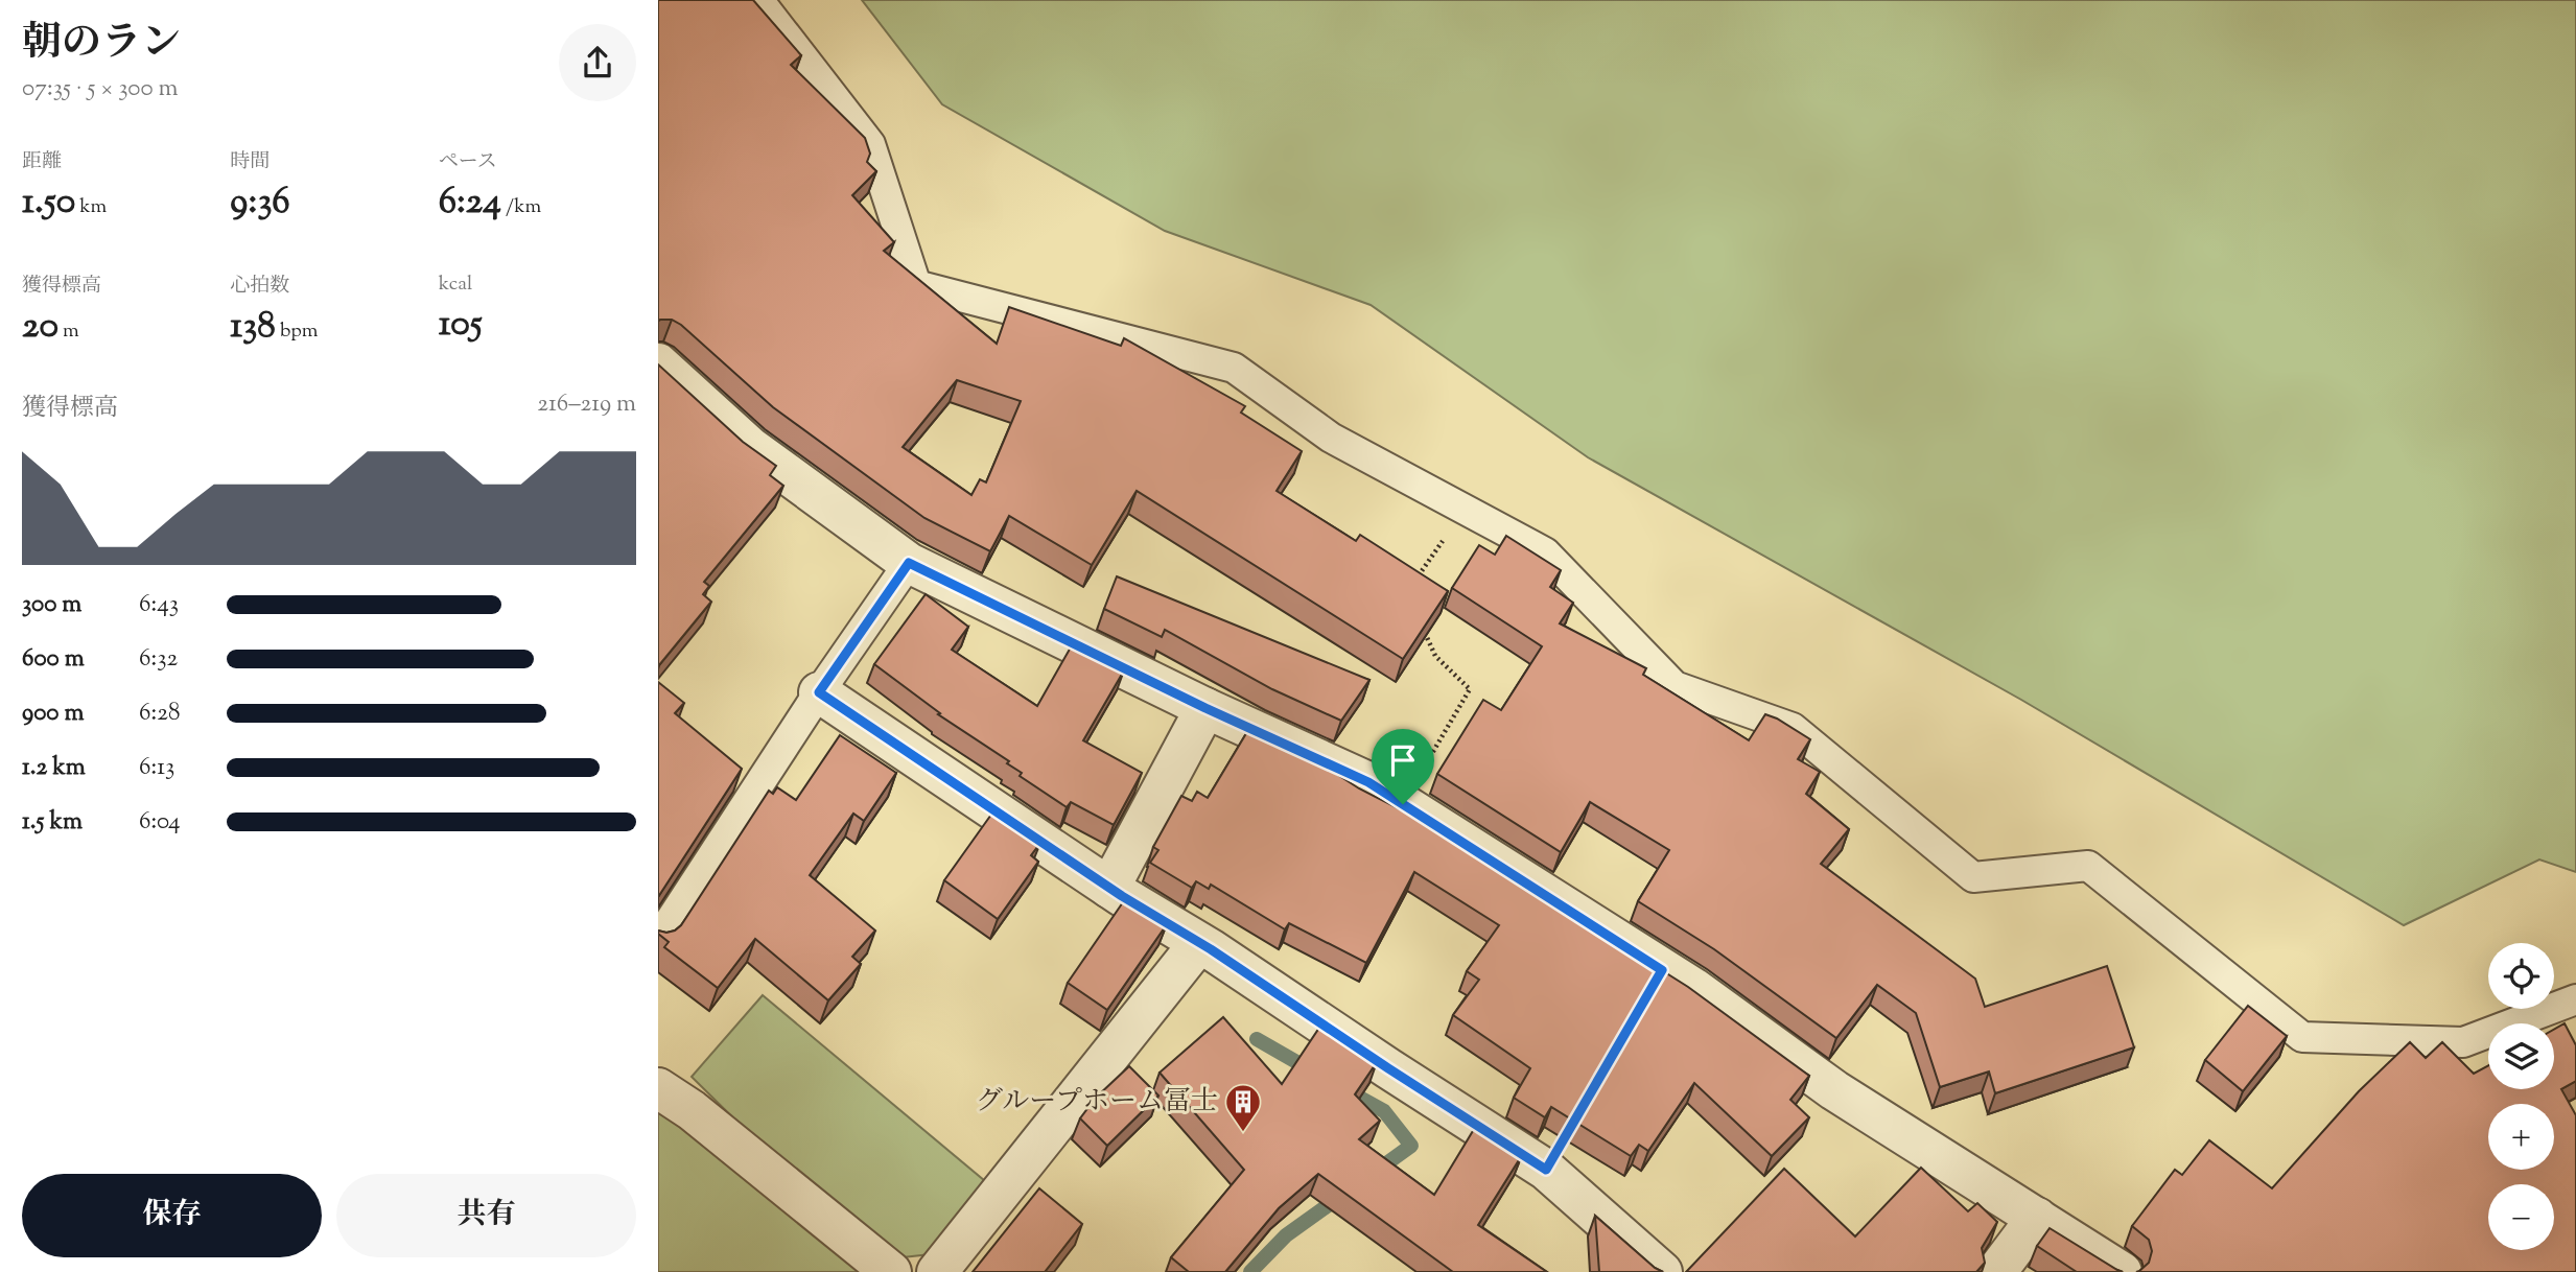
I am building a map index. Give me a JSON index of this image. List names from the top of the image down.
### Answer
{
  "places": {
    "building": ["グループホーム冨士"]
  },
  "page": {
    "heading": ["朝のラン", "07:35 · 5 × 300 m"],
    "stats": [
      ["距離", "1.50 km"],
      ["時間", "9:36"],
      ["ペース", "6:24 /km"],
      ["獲得標高", "20 m"],
      ["心拍数", "138 bpm"],
      ["kcal", "105"]
    ],
    "chart": ["獲得標高", "216–219 m"],
    "list": [
      {
        "name": "300 m",
        "note": "6:43"
      },
      {
        "name": "600 m",
        "note": "6:32"
      },
      {
        "name": "900 m",
        "note": "6:28"
      },
      {
        "name": "1.2 km",
        "note": "6:13"
      },
      {
        "name": "1.5 km",
        "note": "6:04"
      }
    ],
    "map_buttons": ["+", "−"],
    "buttons": ["保存", "共有"]
  }
}
